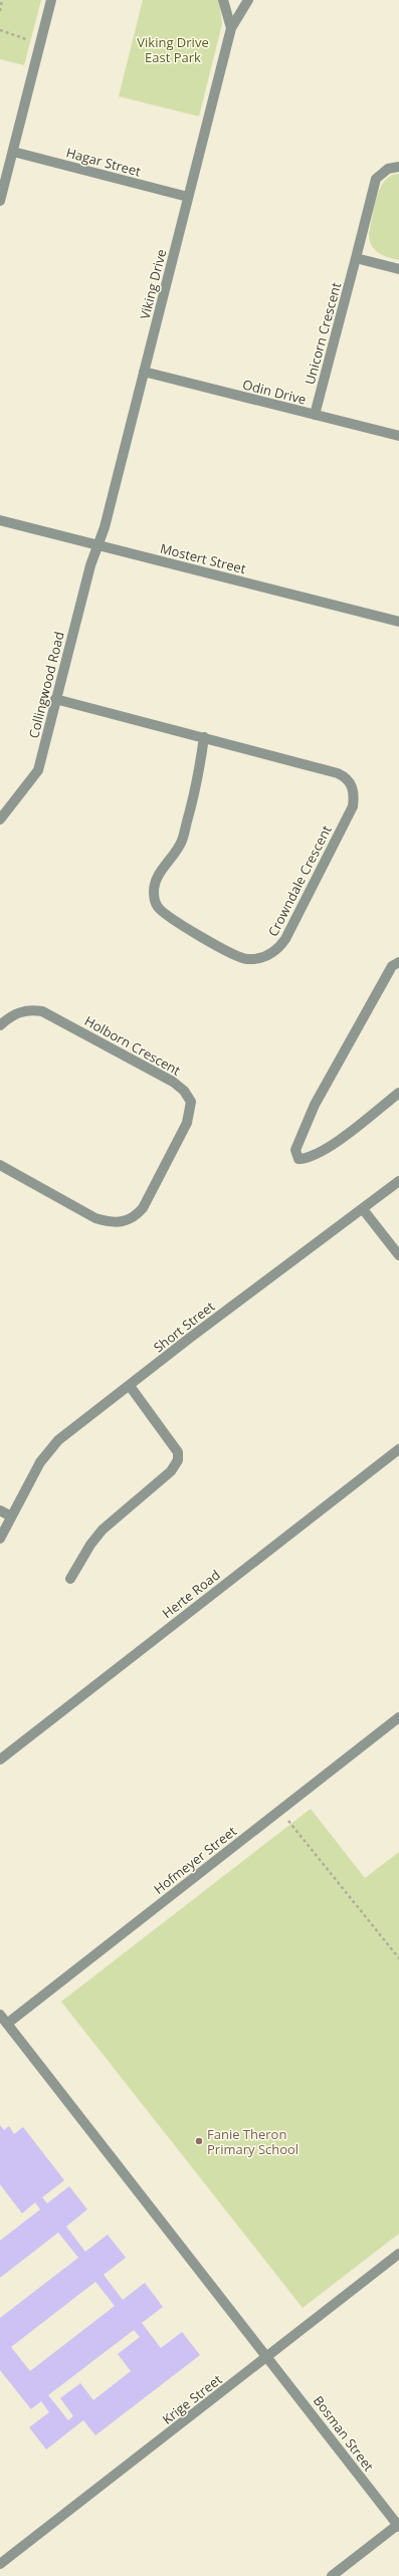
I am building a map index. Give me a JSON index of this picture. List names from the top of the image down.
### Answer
{
  "streets": {
    "street": [
      "Hagar Street",
      "Viking Drive",
      "Unicorn Crescent",
      "Odin Drive",
      "Mostert Street",
      "Collingwood Road",
      "Crowndale Crescent",
      "Holborn Crescent",
      "Short Street",
      "Herte Road",
      "Hofmeyer Street",
      "Krige Street",
      "Bosman Street"
    ]
  },
  "crossings": [
    ["Hagar Street", "Viking Drive"],
    ["Viking Drive", "Odin Drive"],
    ["Viking Drive", "Mostert Street"],
    ["Viking Drive", "Collingwood Road"],
    ["Unicorn Crescent", "Odin Drive"],
    ["Mostert Street", "Collingwood Road"],
    ["Collingwood Road", "Crowndale Crescent"],
    ["Hofmeyer Street", "Bosman Street"],
    ["Krige Street", "Bosman Street"]
  ],
  "parks": ["Viking Drive East Park"],
  "places": ["Fanie Theron Primary School"]
}
